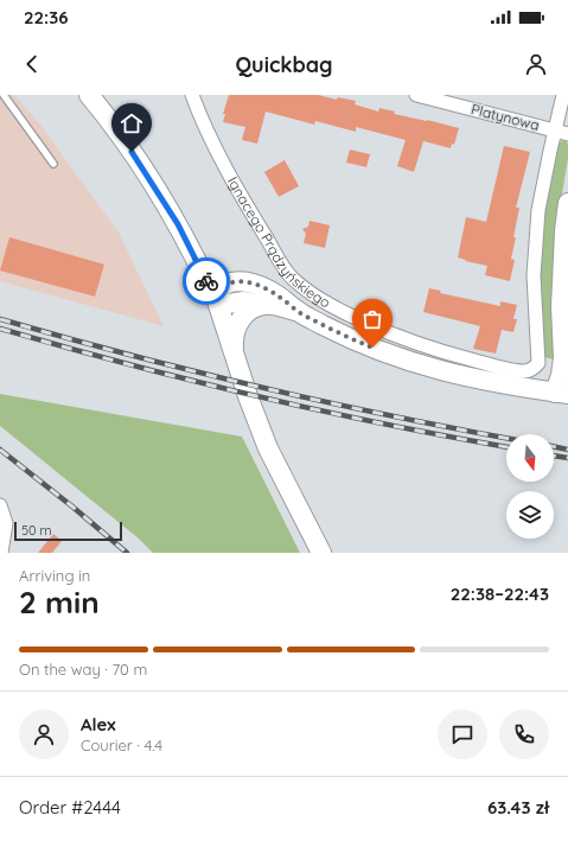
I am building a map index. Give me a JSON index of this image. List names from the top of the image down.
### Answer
{
  "streets": {
    "main road": ["Ignacego Prądzyńskiego"],
    "street": ["Platynowa"]
  },
  "crossings": [
    ["Platynowa", "Ignacego Prądzyńskiego"]
  ],
  "scale_bar": "50 m",
  "north": "bottom",
  "page": {
    "status": "22:36",
    "header": "Quickbag",
    "scale": "50 m",
    "heading": ["2 min", "Arriving in", "22:38–22:43"],
    "panel": [
      "Alex",
      "Courier · 4.4",
      "Order #2444",
      "63.43 zł"
    ],
    "bar": "On the way · 70 m"
  }
}
